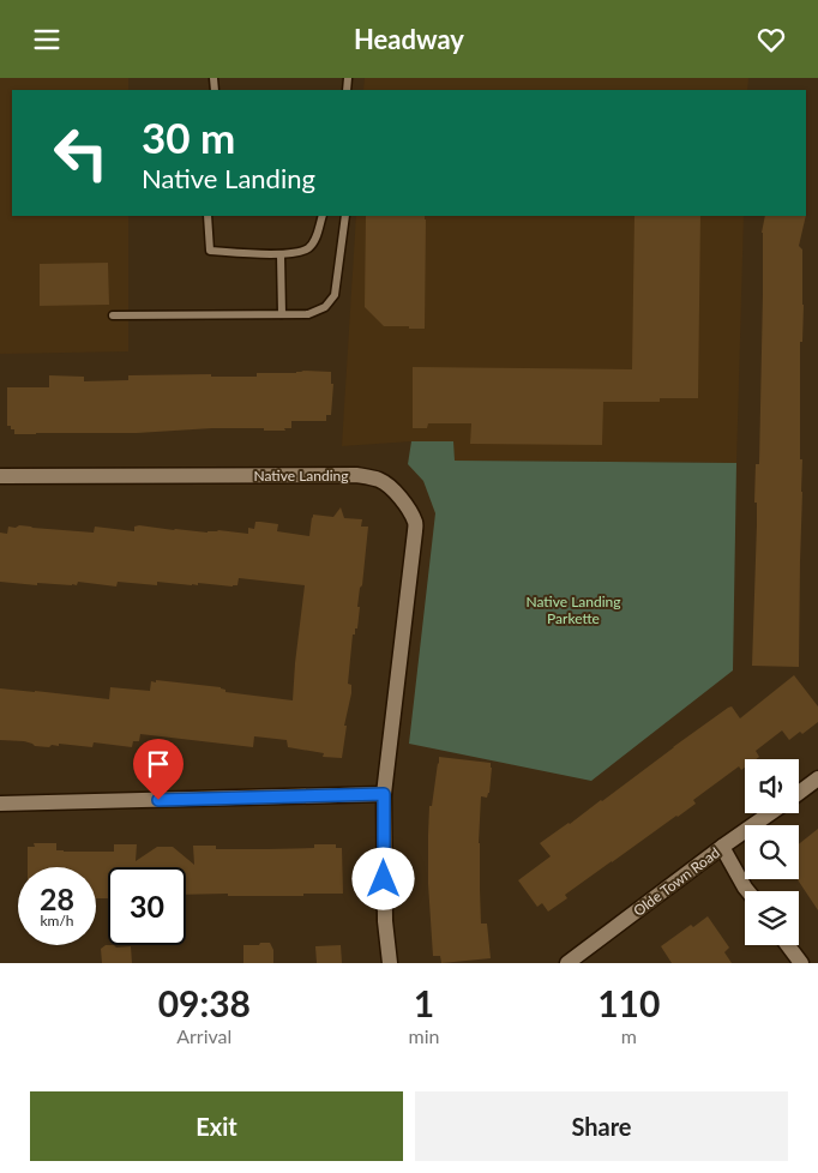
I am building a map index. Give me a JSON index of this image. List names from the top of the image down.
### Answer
{
  "streets": {
    "street": ["Native Landing", "Olde Town Road"]
  },
  "parks": ["Native Landing Parkette"],
  "page": {
    "header": "Headway",
    "turn": ["30 m", "Native Landing"],
    "speed": "28 km/h",
    "limit": "30",
    "eta": [
      "09:38",
      "Arrival",
      "1",
      "min",
      "110",
      "m"
    ],
    "buttons": ["Exit", "Share"]
  }
}
